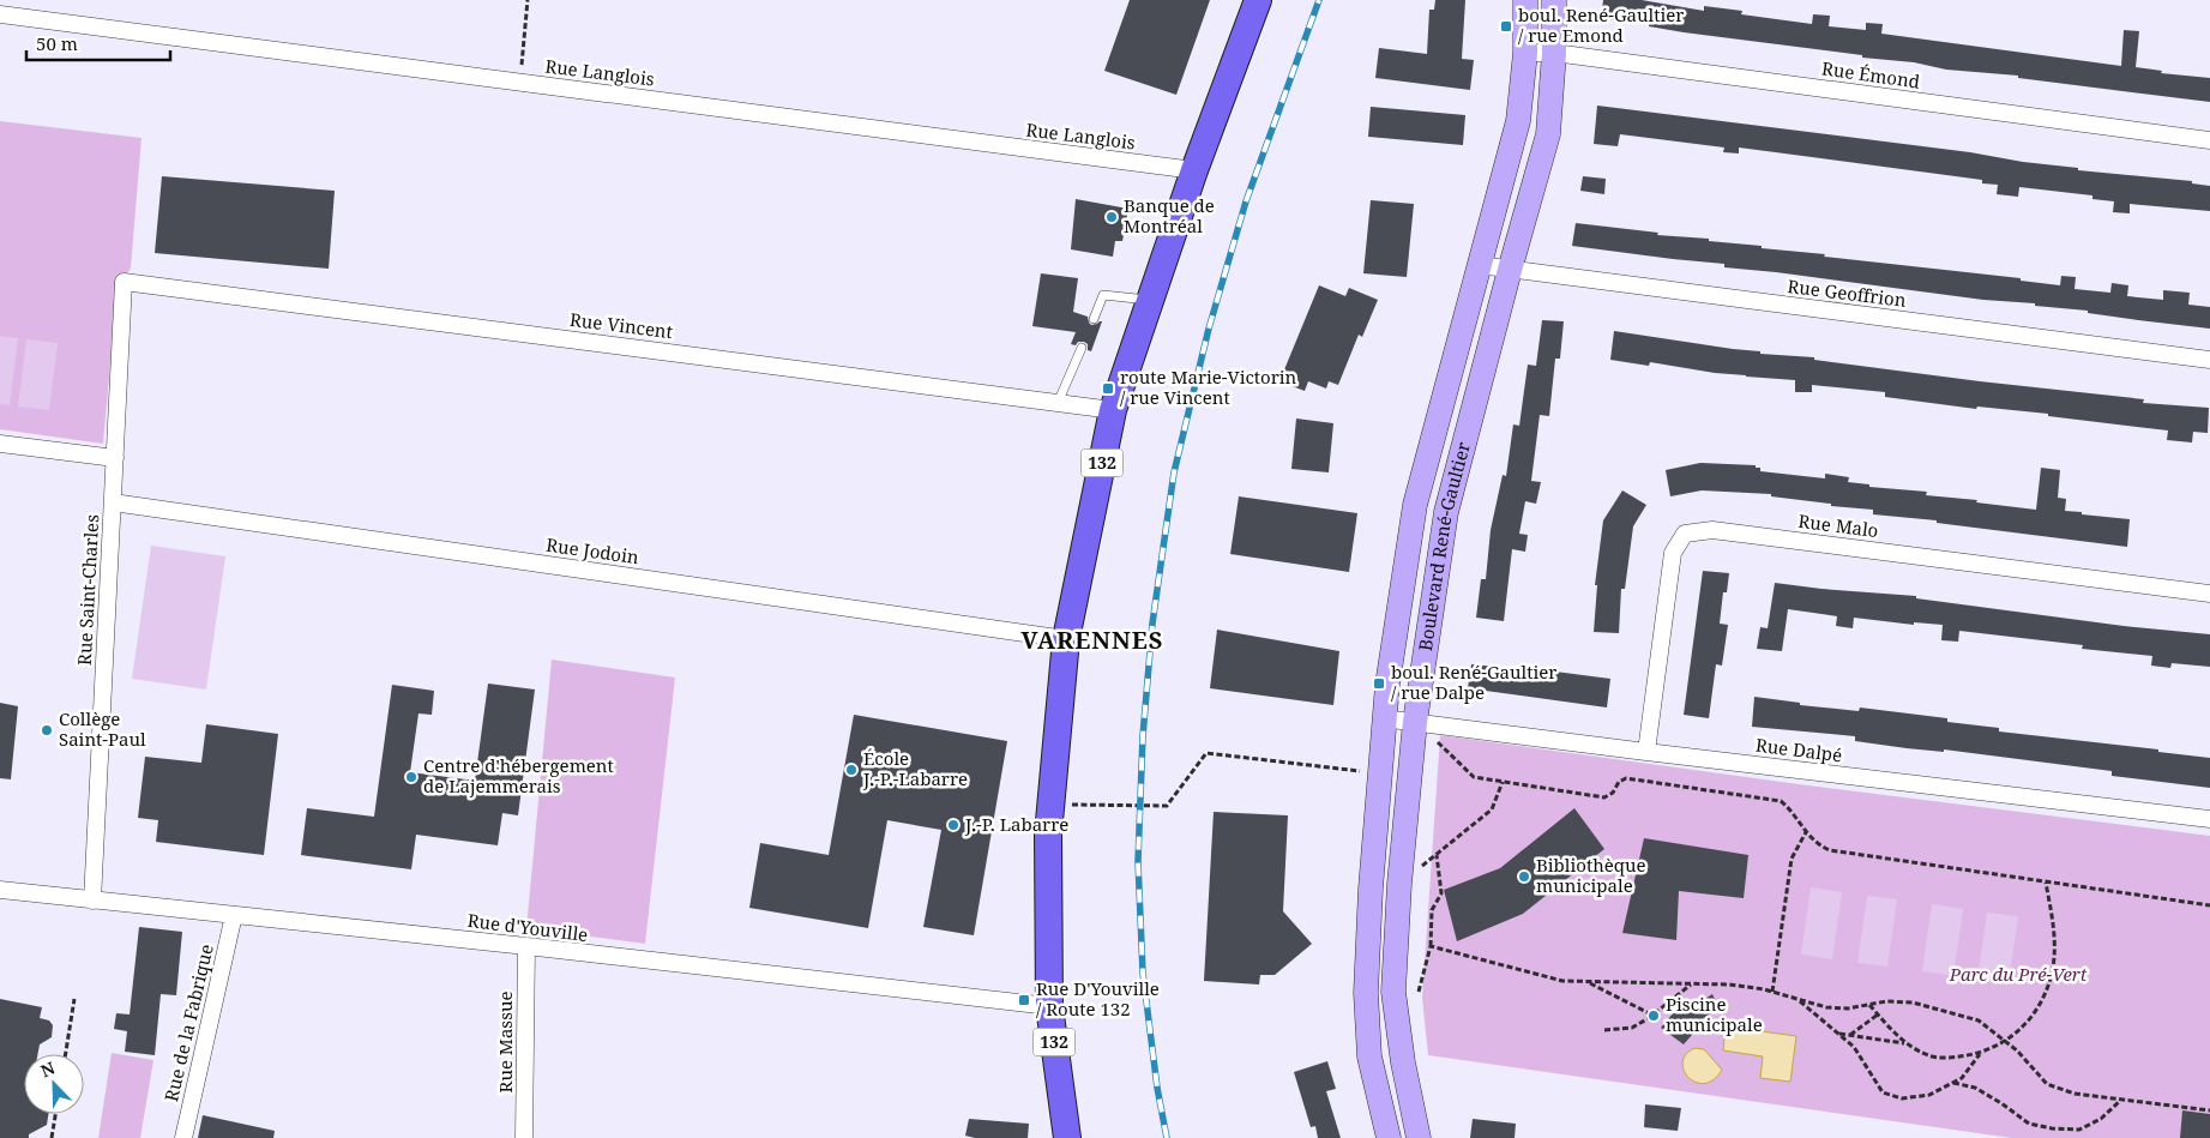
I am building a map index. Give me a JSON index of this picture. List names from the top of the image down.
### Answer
{
  "streets": {
    "main road": ["132"],
    "street": [
      "Rue Langlois",
      "Rue Émond",
      "Rue Geoffrion",
      "Rue Vincent",
      "Rue Malo",
      "Boulevard René-Gaultier",
      "Rue Jodoin",
      "Rue Saint-Charles",
      "Rue Dalpé",
      "Rue d'Youville",
      "Rue de la Fabrique",
      "Rue Massue"
    ]
  },
  "crossings": [
    ["Rue Langlois", "132"],
    ["Rue Émond", "Boulevard René-Gaultier"],
    ["Rue Geoffrion", "Boulevard René-Gaultier"],
    ["Rue Vincent", "132"],
    ["Rue Vincent", "Rue Saint-Charles"],
    ["132", "Rue Jodoin"],
    ["132", "Rue d'Youville"],
    ["Rue Malo", "Rue Dalpé"],
    ["Boulevard René-Gaultier", "Rue Dalpé"],
    ["Rue Jodoin", "Rue Saint-Charles"],
    ["Rue Saint-Charles", "Rue d'Youville"],
    ["Rue d'Youville", "Rue de la Fabrique"],
    ["Rue d'Youville", "Rue Massue"]
  ],
  "districts": ["VARENNES"],
  "parks": ["Parc du Pré-Vert"],
  "places": {
    "transit": [
      "boul. René-Gaultier / rue Emond",
      "route Marie-Victorin / rue Vincent",
      "boul. René-Gaultier / rue Dalpe",
      "Rue D'Youville / Route 132"
    ],
    "other": [
      "Banque de Montréal",
      "Collège Saint-Paul",
      "École J.-P.-Labarre",
      "Centre d'hébergement de Lajemmerais",
      "J.-P. Labarre",
      "Bibliothèque municipale",
      "Piscine municipale"
    ]
  },
  "scale_bar": "50 m",
  "north": "top left"
}
